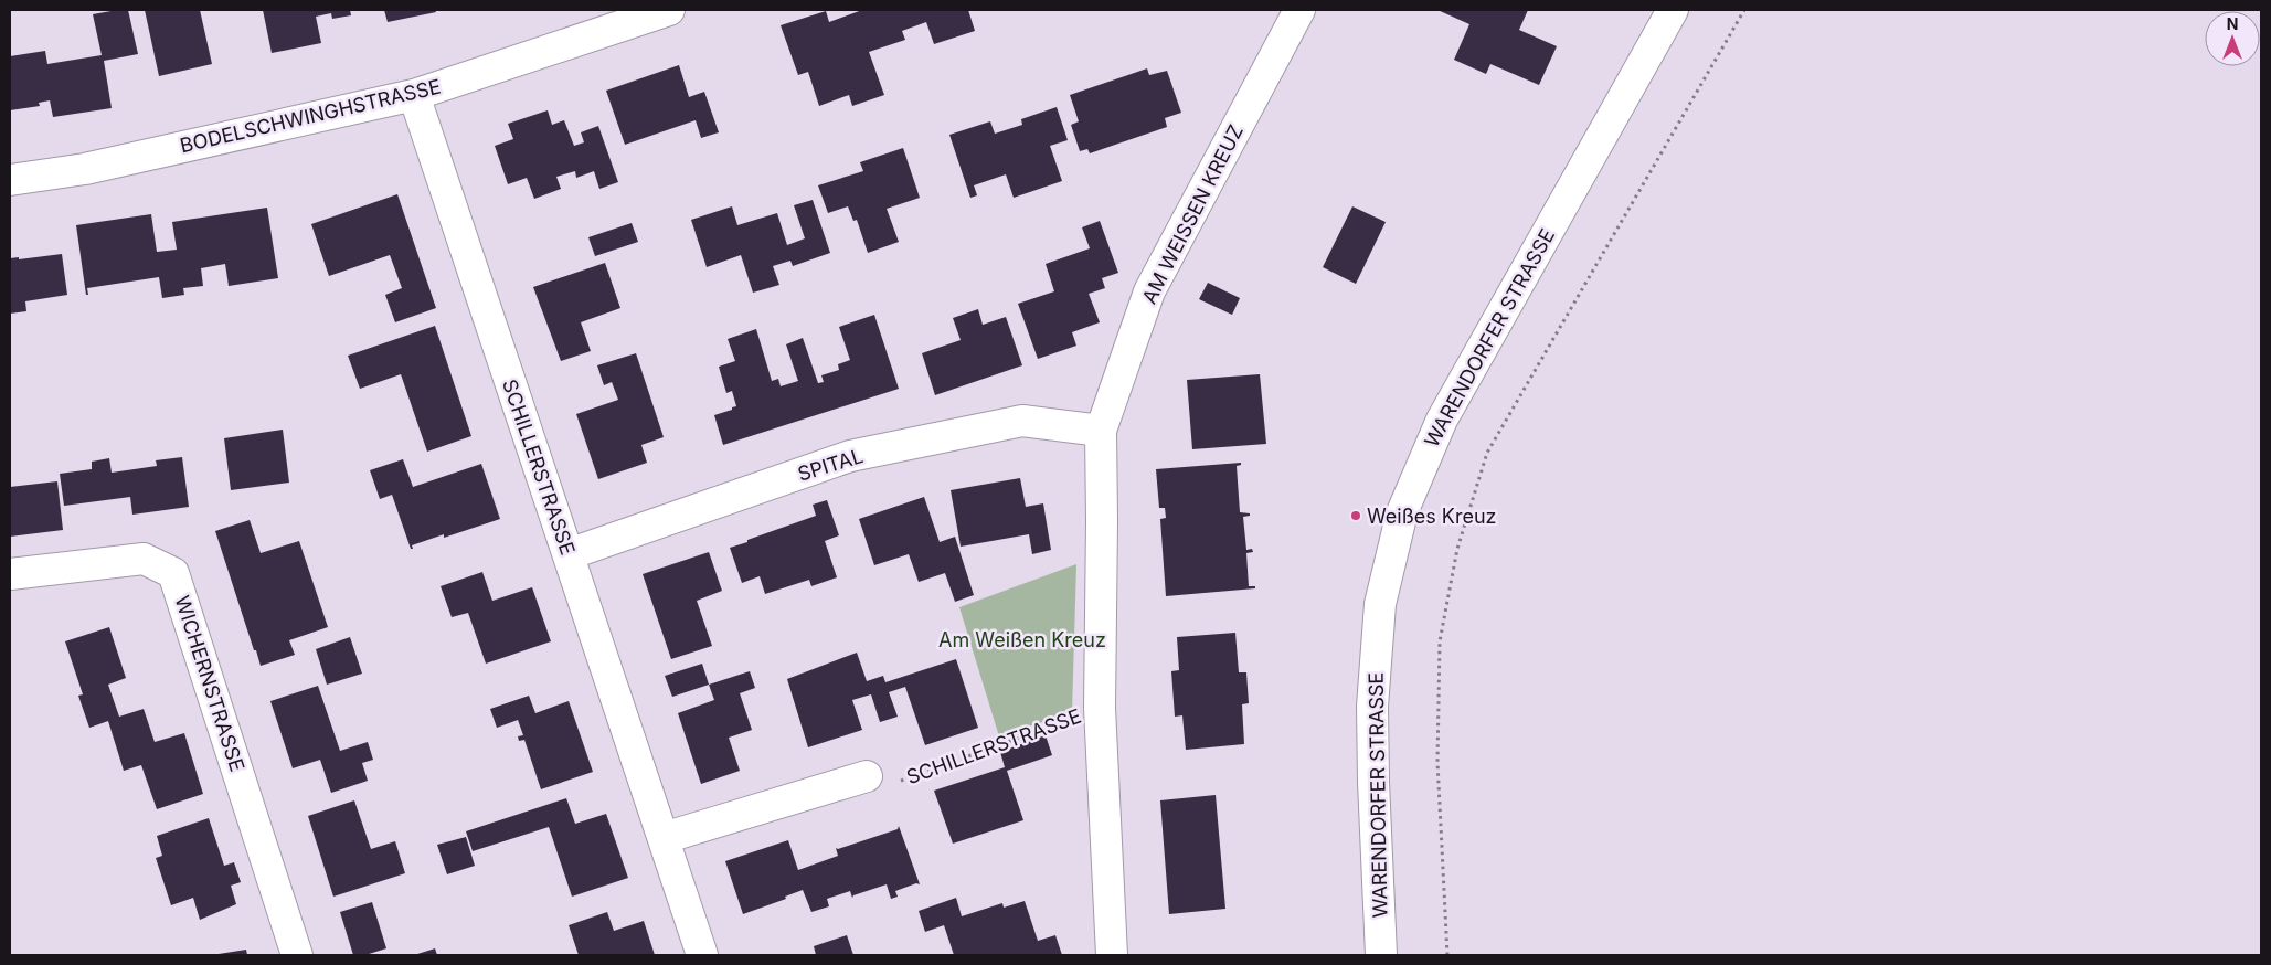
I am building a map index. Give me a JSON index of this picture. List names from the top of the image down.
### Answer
{
  "streets": {
    "street": [
      "BODELSCHWINGHSTRASSE",
      "AM WEISSEN KREUZ",
      "WARENDORFER STRASSE",
      "SPITAL",
      "SCHILLERSTRASSE",
      "WICHERNSTRASSE"
    ]
  },
  "crossings": [
    ["BODELSCHWINGHSTRASSE", "SCHILLERSTRASSE"],
    ["AM WEISSEN KREUZ", "SPITAL"],
    ["AM WEISSEN KREUZ", "SCHILLERSTRASSE"],
    ["SPITAL", "SCHILLERSTRASSE"]
  ],
  "parks": ["Am Weißen Kreuz"],
  "places": ["Weißes Kreuz"],
  "north": "top"
}
